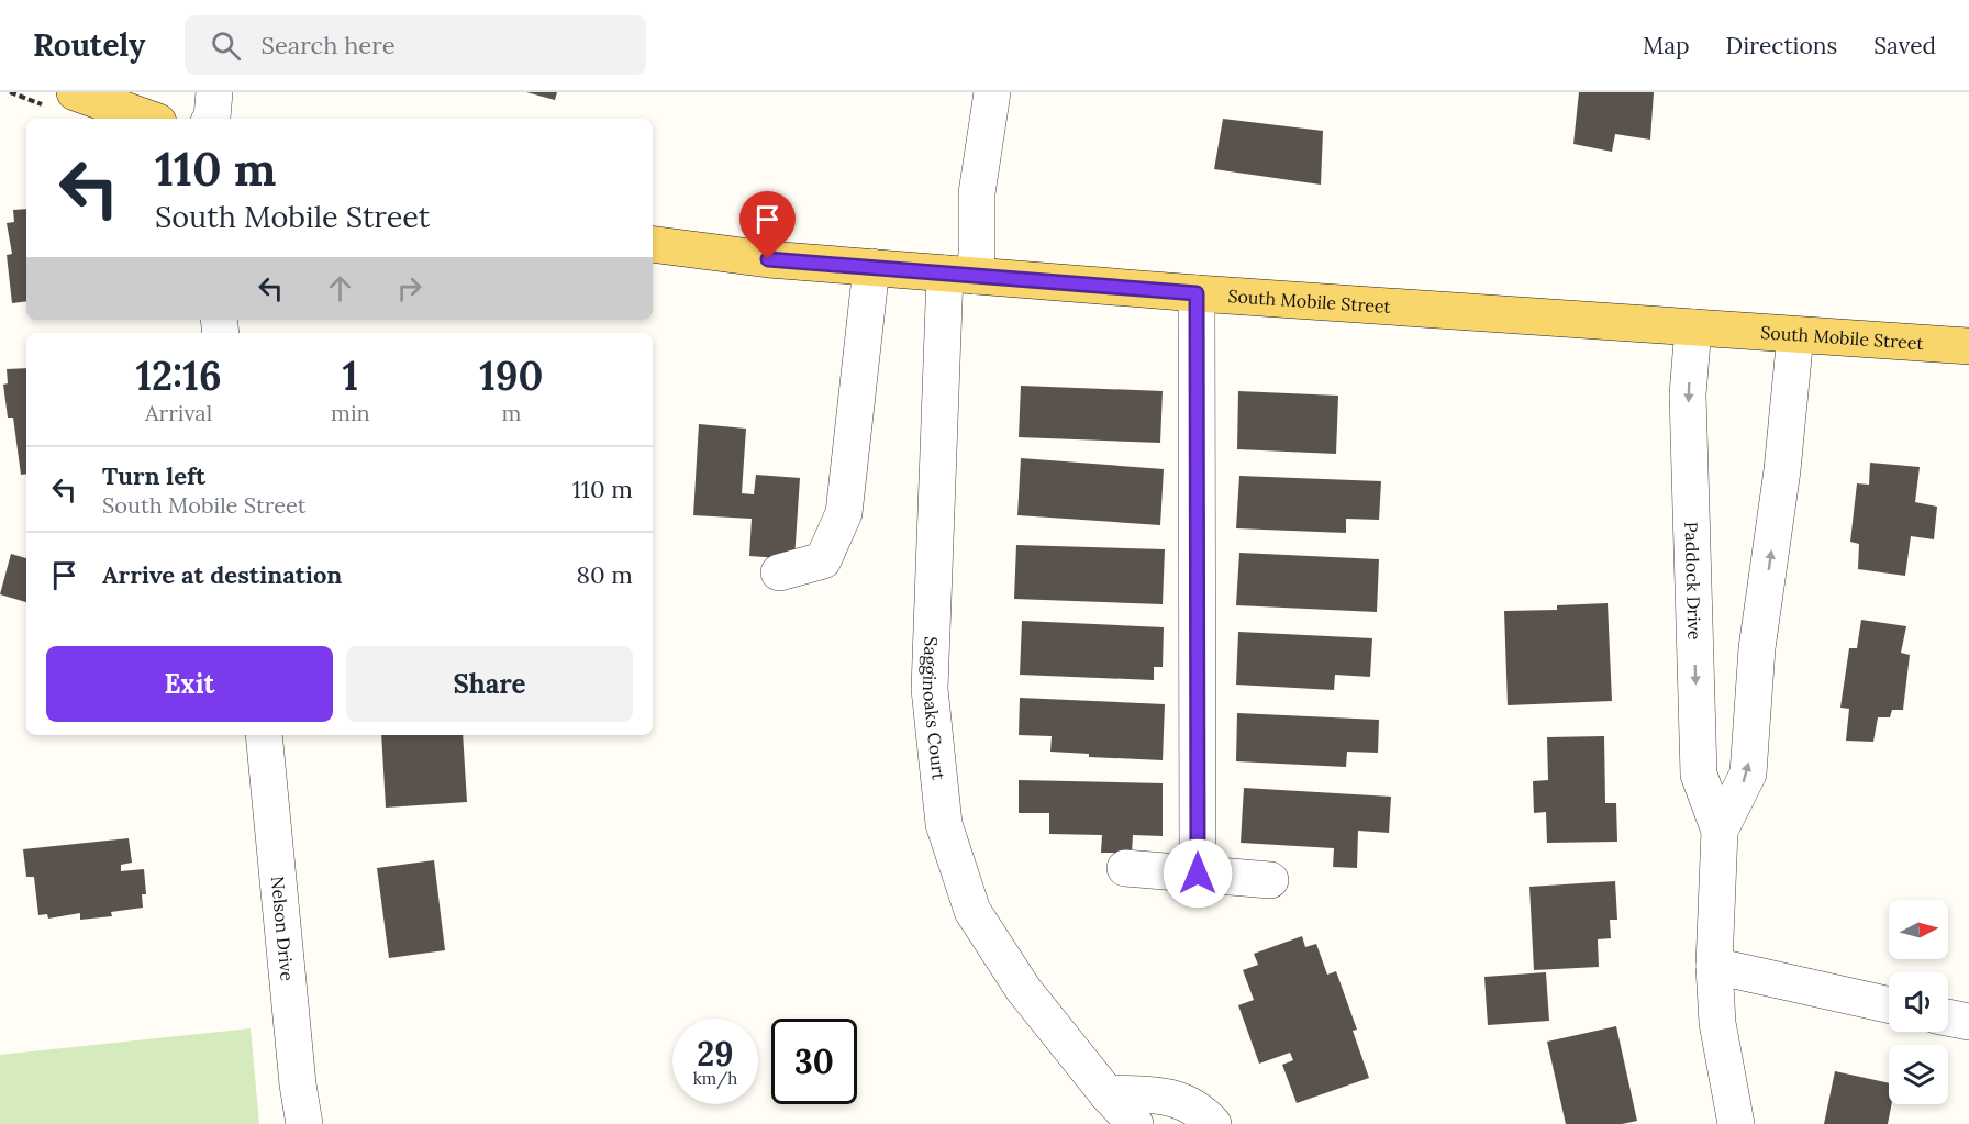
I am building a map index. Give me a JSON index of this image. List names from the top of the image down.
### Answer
{
  "streets": {
    "main road": ["South Mobile Street"],
    "street": ["Paddock Drive", "Sagginoaks Court", "Nelson Drive"]
  },
  "crossings": [
    ["South Mobile Street", "Paddock Drive"],
    ["South Mobile Street", "Sagginoaks Court"]
  ],
  "north": "right",
  "page": {
    "header": "Routely",
    "search": "Search here",
    "nav": ["Map", "Directions", "Saved"],
    "turn": ["110 m", "South Mobile Street"],
    "eta": [
      "12:16",
      "Arrival",
      "1",
      "min",
      "190",
      "m"
    ],
    "list": [
      {
        "name": "Turn left",
        "note": "South Mobile Street",
        "value": "110 m"
      },
      {
        "name": "Arrive at destination",
        "value": "80 m"
      }
    ],
    "buttons": ["Exit", "Share"],
    "speed": "29 km/h",
    "limit": "30"
  }
}
